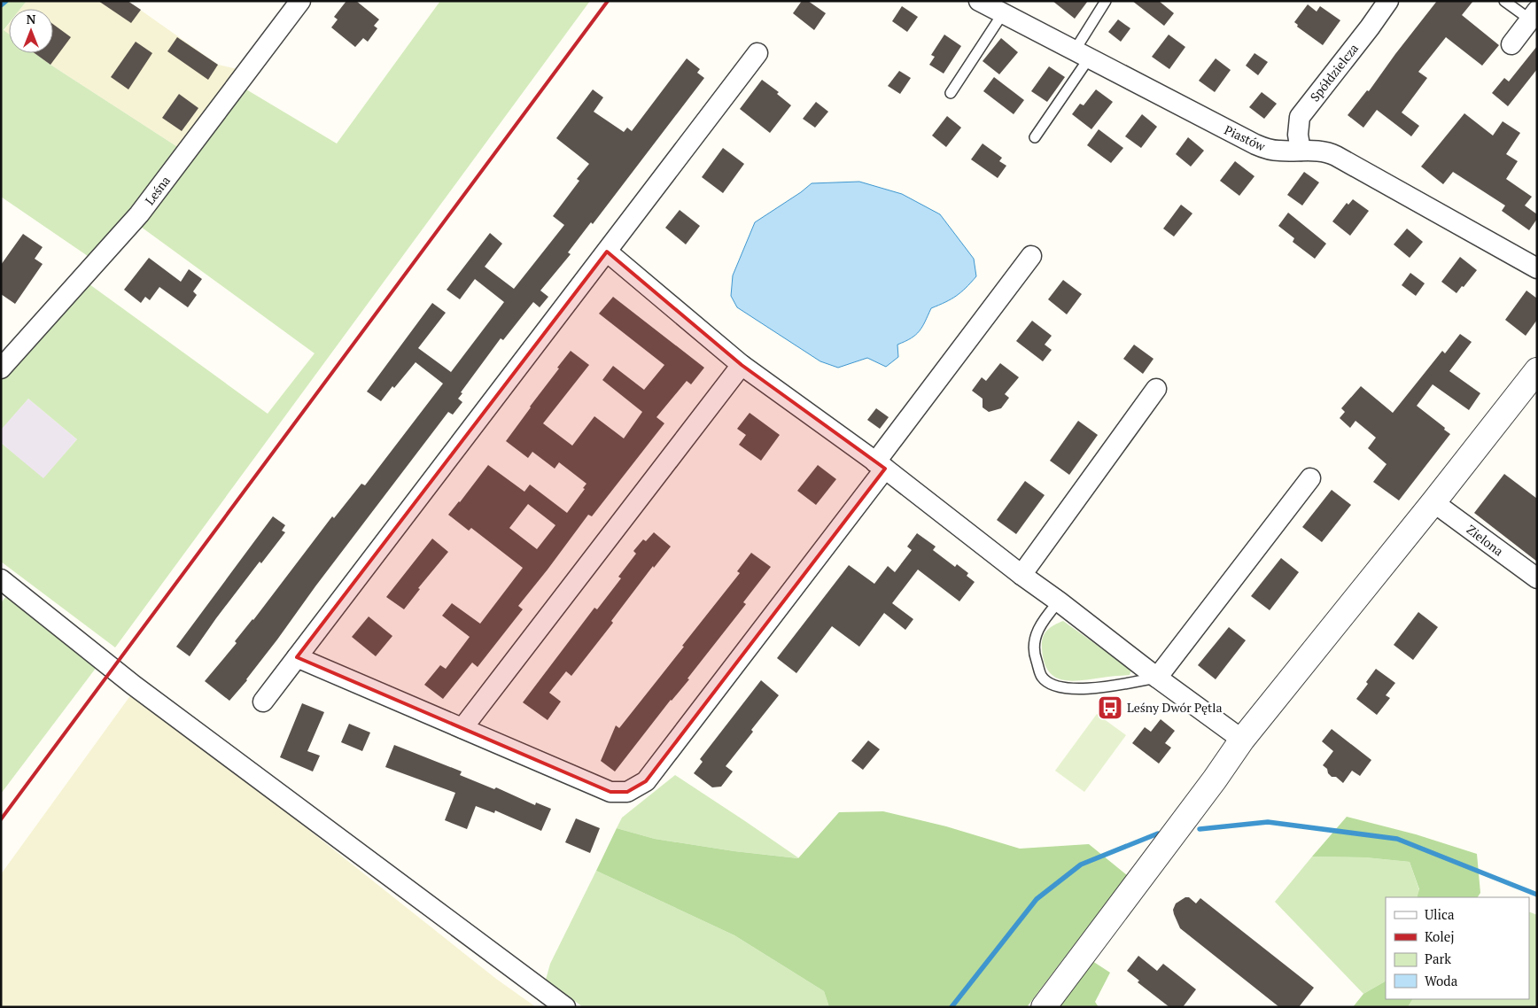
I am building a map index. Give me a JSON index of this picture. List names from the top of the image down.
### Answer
{
  "streets": {
    "street": [
      "Spółdzielcza",
      "Piastów",
      "Leśna",
      "Zielona"
    ]
  },
  "crossings": [
    ["Spółdzielcza", "Piastów"]
  ],
  "places": {
    "bus stop": ["Leśny Dwór Pętla"]
  },
  "legend": [
    "Ulica",
    "Kolej",
    "Park",
    "Woda"
  ],
  "north": "top"
}
